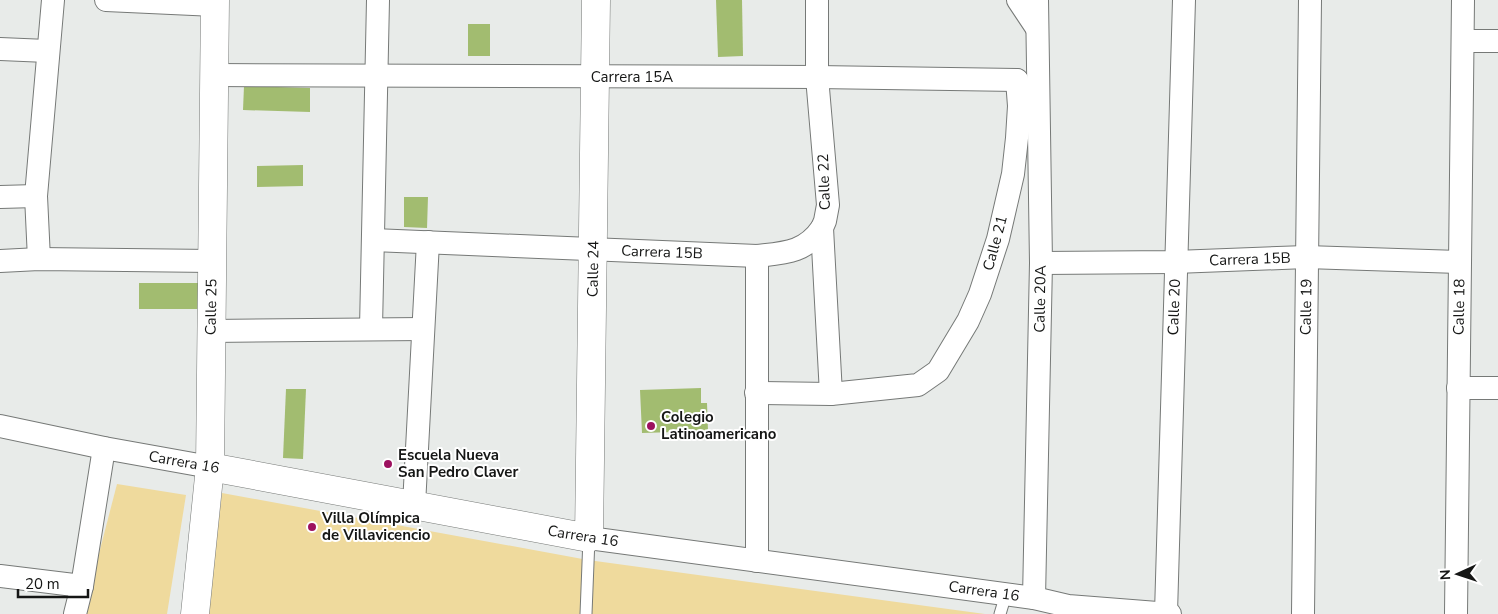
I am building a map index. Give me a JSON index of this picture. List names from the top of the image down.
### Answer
{
  "streets": {
    "street": [
      "Carrera 15A",
      "Calle 22",
      "Calle 21",
      "Carrera 15B",
      "Calle 24",
      "Calle 20A",
      "Calle 25",
      "Calle 20",
      "Calle 19",
      "Calle 18",
      "Carrera 16"
    ]
  },
  "crossings": [
    ["Carrera 15A", "Calle 22"],
    ["Carrera 15A", "Calle 21"],
    ["Carrera 15A", "Calle 24"],
    ["Carrera 15A", "Calle 25"],
    ["Calle 22", "Calle 21"],
    ["Calle 22", "Carrera 15B"],
    ["Carrera 15B", "Calle 24"],
    ["Carrera 15B", "Calle 20A"],
    ["Carrera 15B", "Calle 20"],
    ["Carrera 15B", "Calle 19"],
    ["Carrera 15B", "Calle 18"],
    ["Calle 24", "Carrera 16"],
    ["Calle 20A", "Carrera 16"],
    ["Calle 25", "Carrera 16"],
    ["Calle 20", "Carrera 16"]
  ],
  "places": ["Colegio Latinoamericano", "Escuela Nueva San Pedro Claver", "Villa Olímpica de Villavicencio"],
  "scale_bar": "20 m",
  "north": "left"
}
